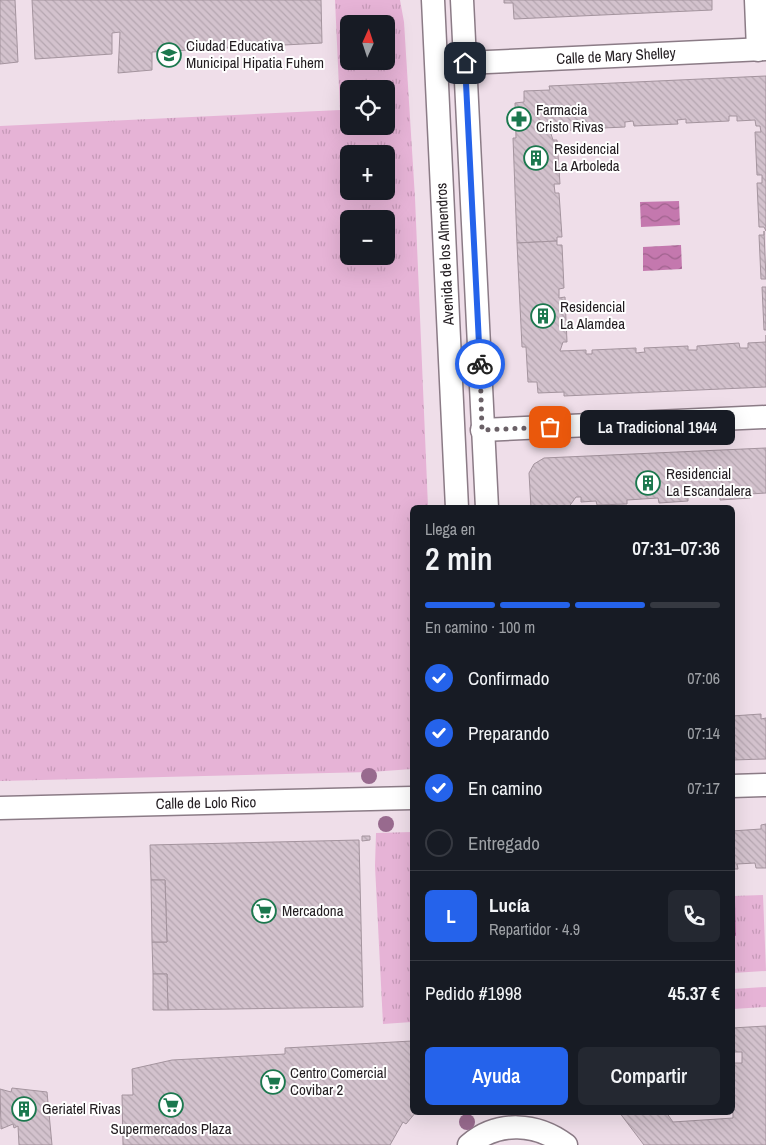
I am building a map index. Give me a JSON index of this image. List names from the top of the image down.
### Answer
{
  "streets": {
    "street": ["Calle de Mary Shelley", "Avenida de los Almendros", "Calle de Lolo Rico"]
  },
  "crossings": [
    ["Calle de Mary Shelley", "Avenida de los Almendros"]
  ],
  "places": {
    "school or university": ["Ciudad Educativa Municipal Hipatia Fuhem"],
    "pharmacy": ["Farmacia Cristo Rivas"],
    "building": [
      "Residencial La Arboleda",
      "Residencial La Alamdea",
      "Residencial La Escandalera",
      "Geriatel Rivas"
    ],
    "other": ["La Tradicional 1944"],
    "supermarket": ["Mercadona", "Centro Comercial Covibar 2", "Supermercados Plaza"]
  },
  "north": "top",
  "page": {
    "map_buttons": ["+", "−"],
    "bubble": "La Tradicional 1944",
    "heading": ["2 min", "Llega en", "07:31–07:36"],
    "panel": [
      "Lucía",
      "Repartidor · 4.9",
      "Pedido #1998",
      "45.37 €"
    ],
    "bar": "En camino · 100 m",
    "list": [
      ["Confirmado", "07:06"],
      ["Preparando", "07:14"],
      ["En camino", "07:17"],
      "Entregado"
    ],
    "round": "L",
    "buttons": ["Ayuda", "Compartir"]
  }
}
